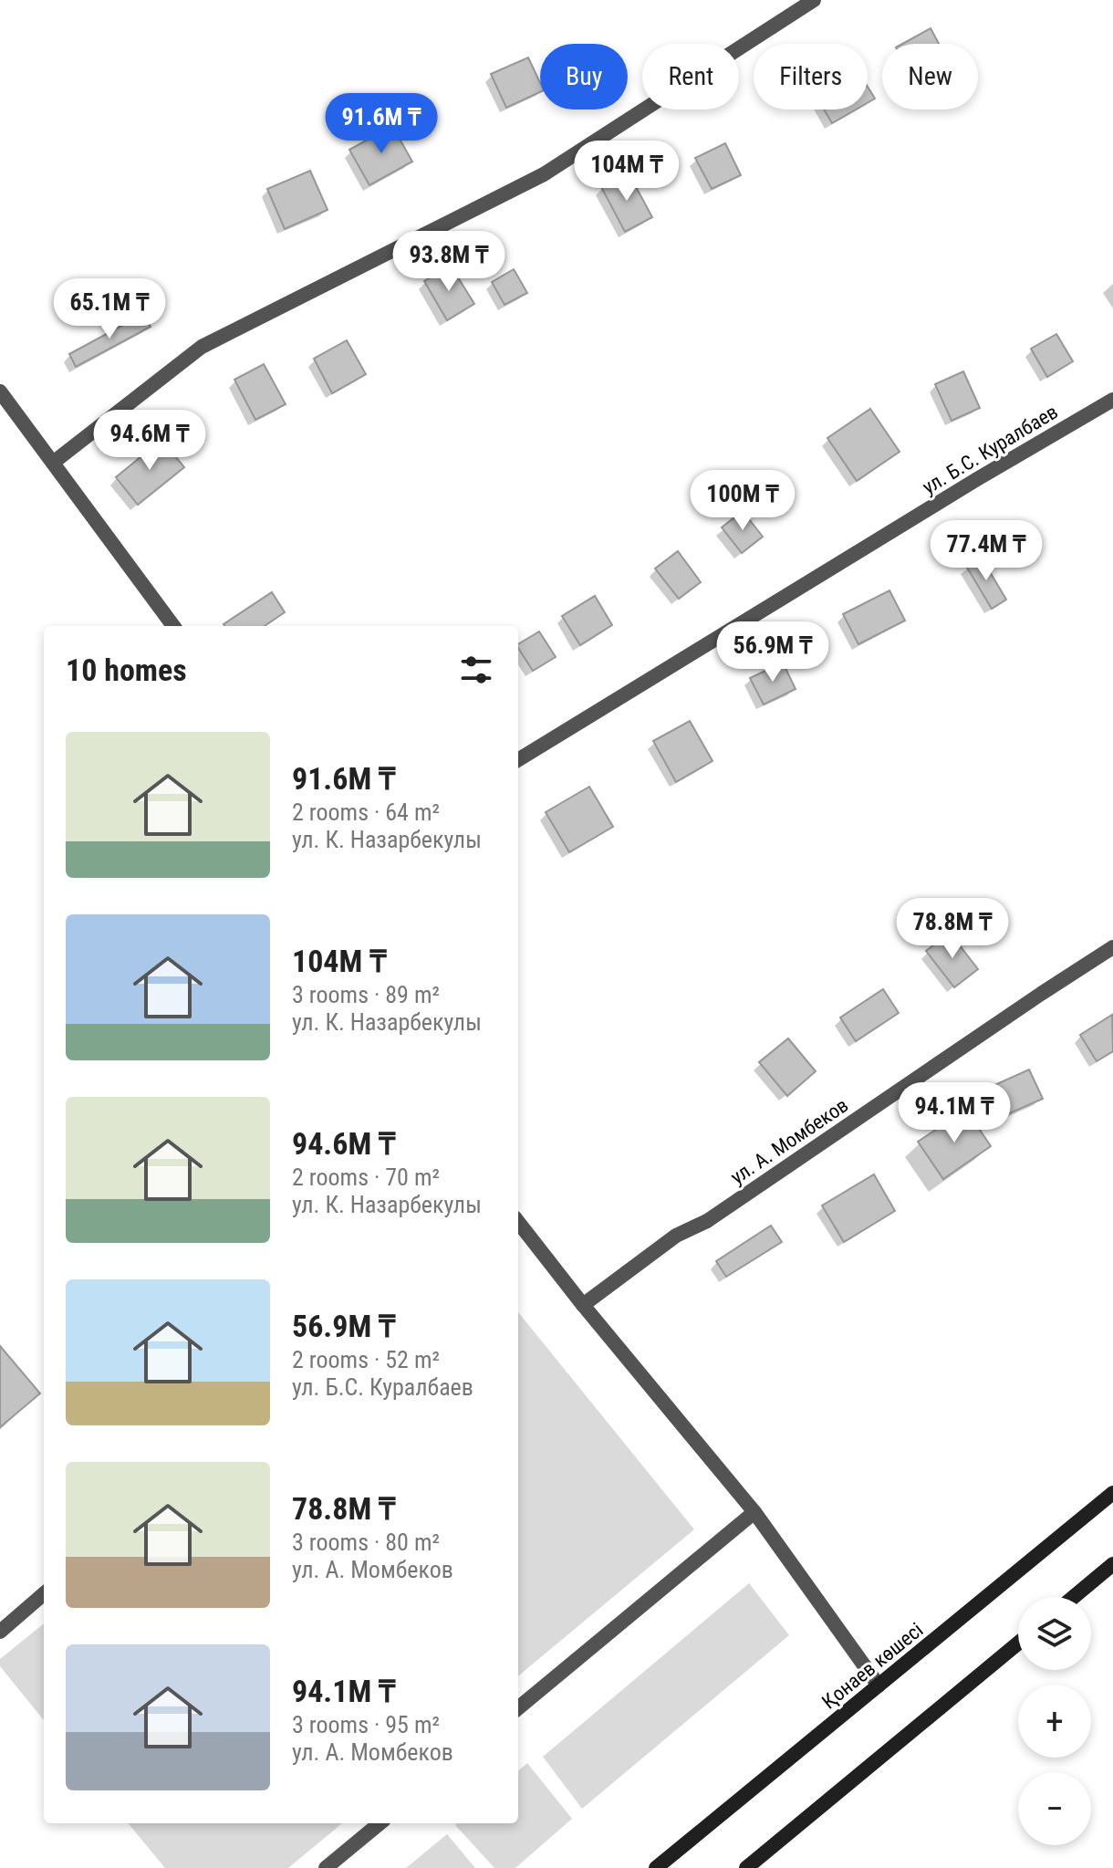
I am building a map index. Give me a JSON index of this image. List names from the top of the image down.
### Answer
{
  "streets": {
    "street": ["ул. Б.С. Куралбаев", "ул. А. Момбеков", "Қонаев көшесі"]
  },
  "page": {
    "chip": [
      "Buy",
      "Rent",
      "Filters",
      "New"
    ],
    "price": [
      "91.6M ₸",
      "104M ₸",
      "93.8M ₸",
      "65.1M ₸",
      "94.6M ₸",
      "100M ₸",
      "77.4M ₸",
      "56.9M ₸",
      "78.8M ₸",
      "94.1M ₸"
    ],
    "heading": "10 homes",
    "list": [
      {
        "name": "91.6M ₸",
        "note": "2 rooms · 64 m² · ул. К. Назарбекулы"
      },
      {
        "name": "104M ₸",
        "note": "3 rooms · 89 m² · ул. К. Назарбекулы"
      },
      {
        "name": "94.6M ₸",
        "note": "2 rooms · 70 m² · ул. К. Назарбекулы"
      },
      {
        "name": "56.9M ₸",
        "note": "2 rooms · 52 m² · ул. Б.С. Куралбаев"
      },
      {
        "name": "78.8M ₸",
        "note": "3 rooms · 80 m² · ул. А. Момбеков"
      },
      {
        "name": "94.1M ₸",
        "note": "3 rooms · 95 m² · ул. А. Момбеков"
      }
    ],
    "map_buttons": ["+", "−"]
  }
}
